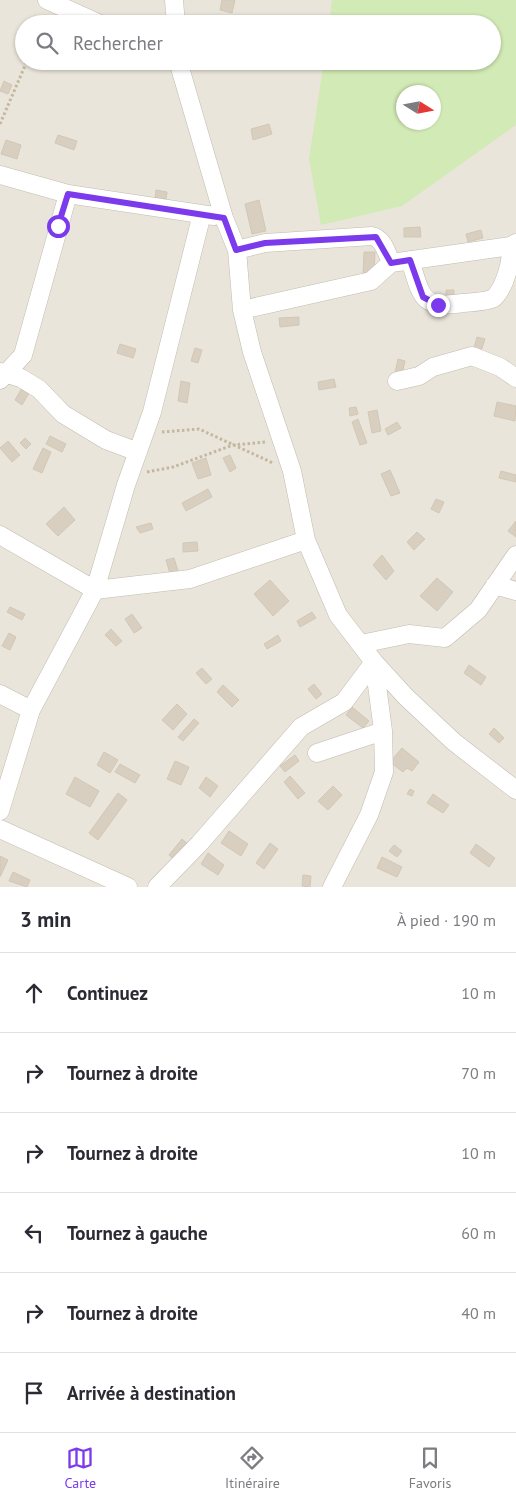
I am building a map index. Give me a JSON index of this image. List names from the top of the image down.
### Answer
{
  "north": "right",
  "page": {
    "search": "Rechercher",
    "heading": ["3 min", "À pied · 190 m"],
    "list": [
      ["Continuez", "10 m"],
      ["Tournez à droite", "70 m"],
      ["Tournez à droite", "10 m"],
      ["Tournez à gauche", "60 m"],
      ["Tournez à droite", "40 m"],
      "Arrivée à destination"
    ],
    "nav": ["Carte", "Itinéraire", "Favoris"]
  }
}
